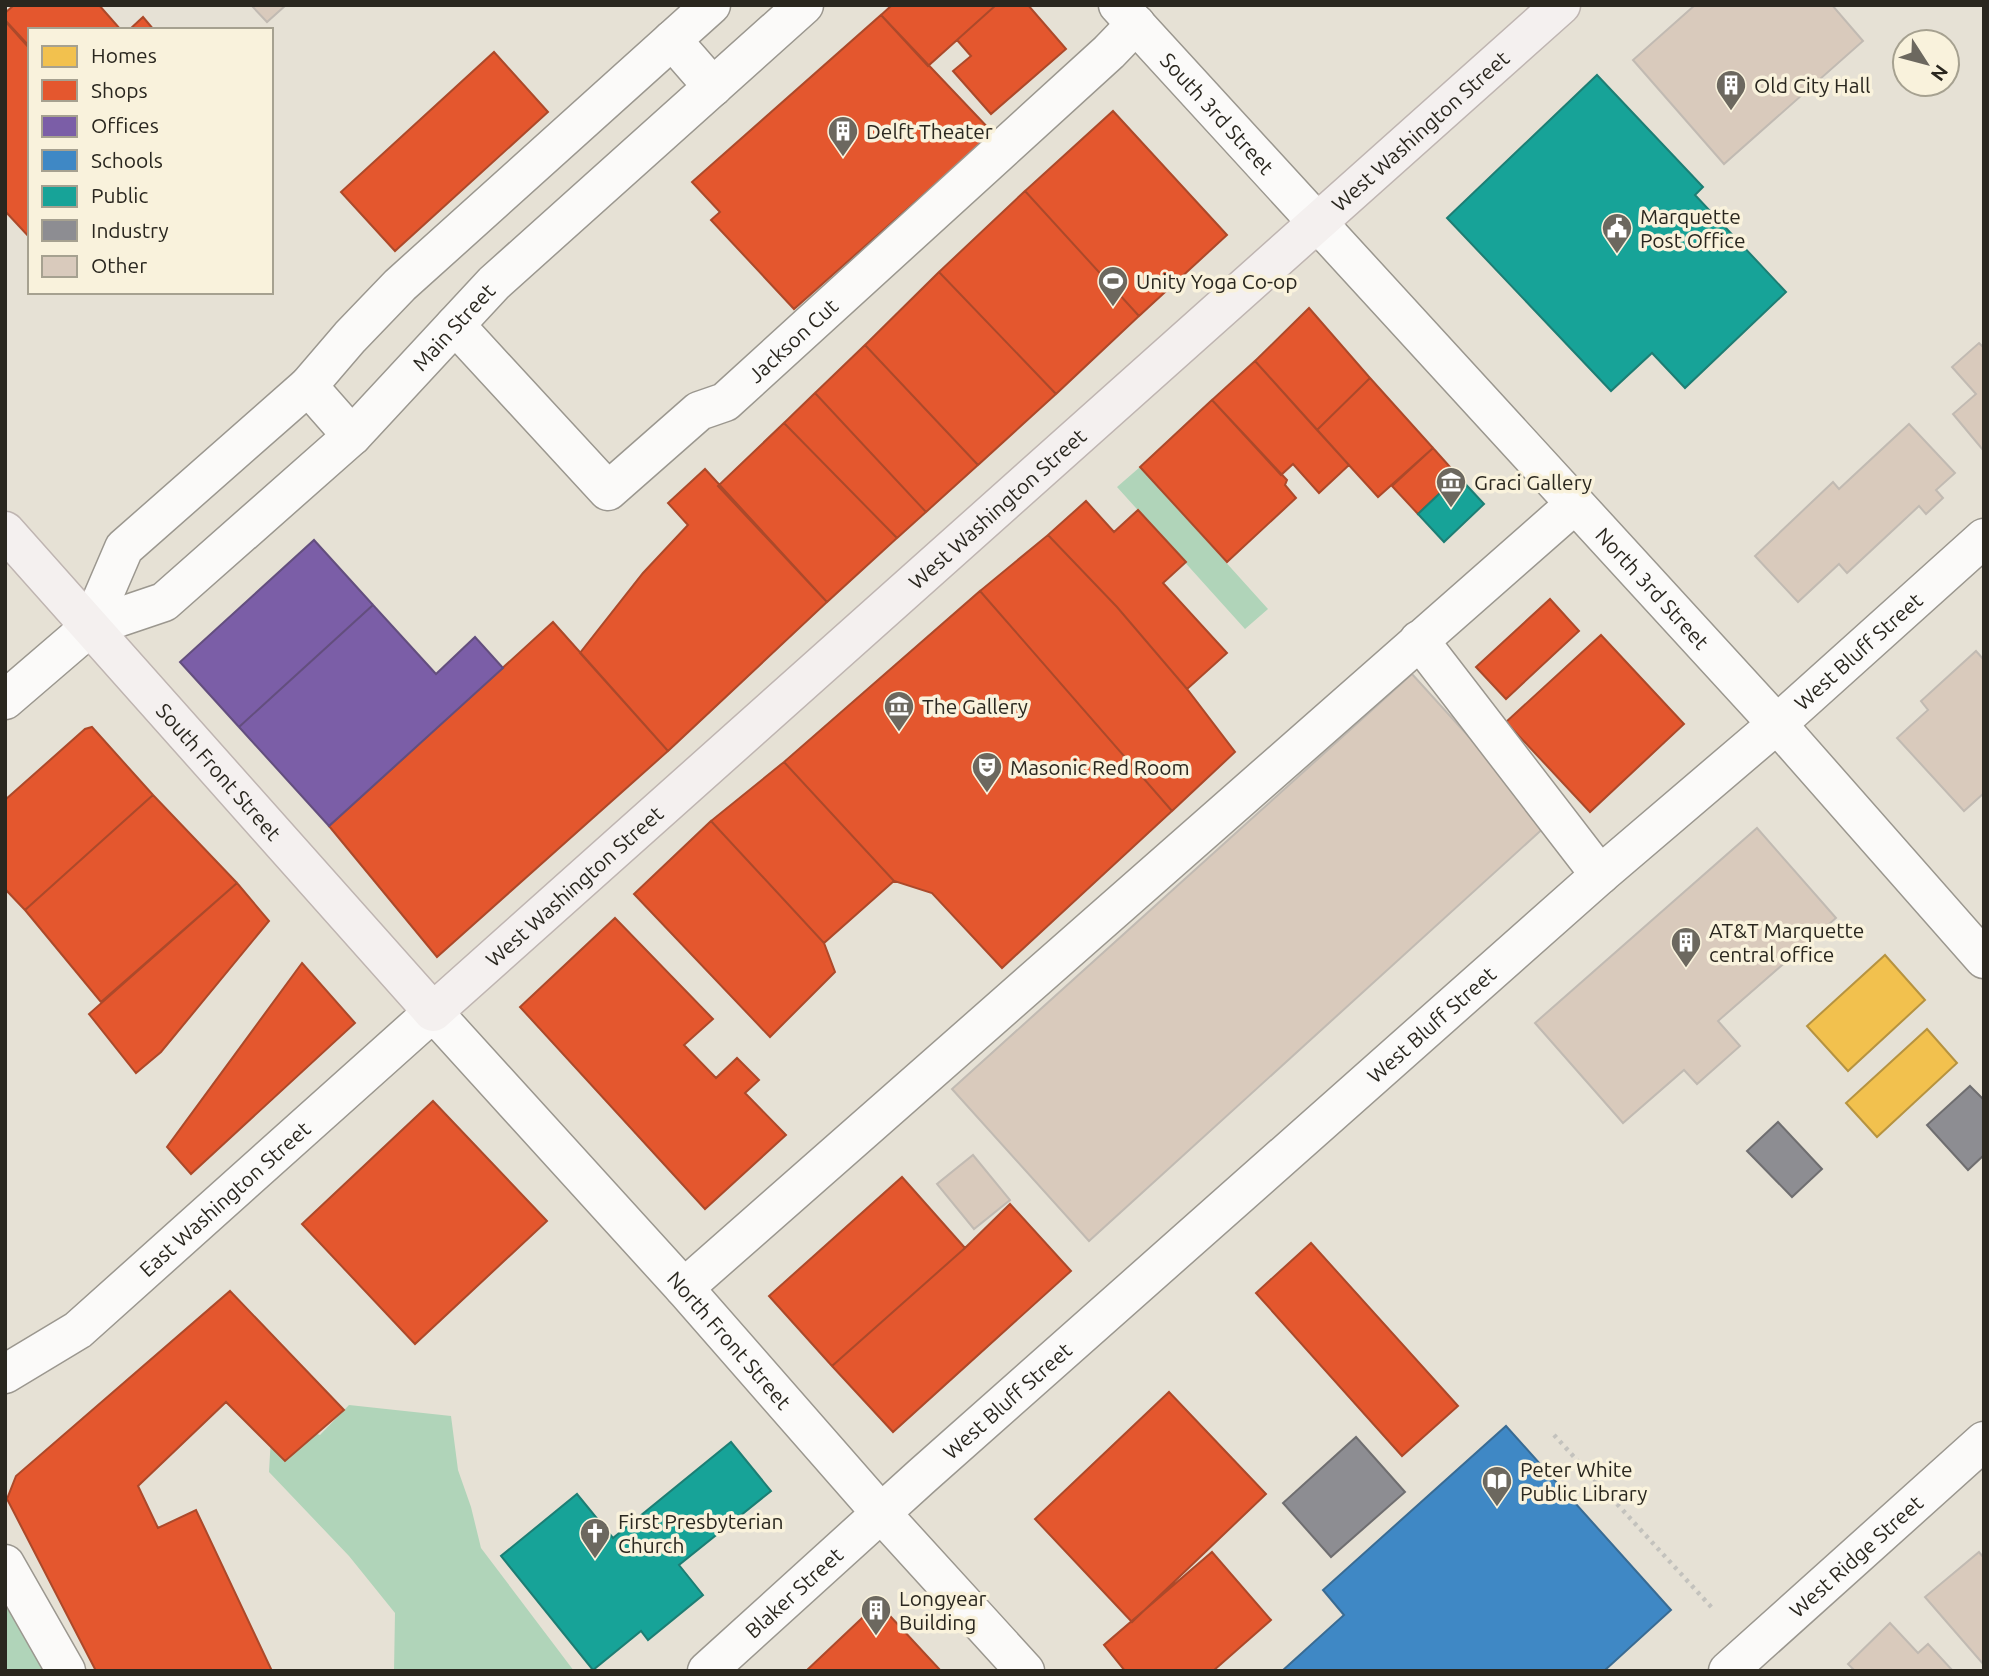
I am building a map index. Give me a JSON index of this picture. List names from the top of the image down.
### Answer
{
  "streets": {
    "main road": ["West Washington Street", "South Front Street"],
    "street": [
      "South 3rd Street",
      "Main Street",
      "Jackson Cut",
      "North 3rd Street",
      "West Bluff Street",
      "East Washington Street",
      "North Front Street",
      "West Ridge Street",
      "Blaker Street"
    ]
  },
  "crossings": [
    ["South 3rd Street", "West Washington Street"],
    ["South 3rd Street", "Jackson Cut"],
    ["South 3rd Street", "North 3rd Street"],
    ["West Washington Street", "North 3rd Street"],
    ["West Washington Street", "South Front Street"],
    ["West Washington Street", "East Washington Street"],
    ["West Washington Street", "North Front Street"],
    ["Main Street", "Jackson Cut"],
    ["Main Street", "South Front Street"],
    ["North 3rd Street", "West Bluff Street"],
    ["West Bluff Street", "North Front Street"],
    ["West Bluff Street", "Blaker Street"],
    ["South Front Street", "East Washington Street"],
    ["South Front Street", "North Front Street"],
    ["East Washington Street", "North Front Street"],
    ["North Front Street", "Blaker Street"]
  ],
  "places": {
    "building": [
      "Old City Hall",
      "Delft Theater",
      "AT&T Marquette central office",
      "Longyear Building"
    ],
    "public building": ["Marquette Post Office"],
    "sports": ["Unity Yoga Co-op"],
    "museum": ["Graci Gallery", "The Gallery"],
    "theatre": ["Masonic Red Room"],
    "library": ["Peter White Public Library"],
    "church": ["First Presbyterian Church"]
  },
  "legend": [
    "Homes",
    "Shops",
    "Offices",
    "Schools",
    "Public",
    "Industry",
    "Other"
  ],
  "north": "bottom right"
}
